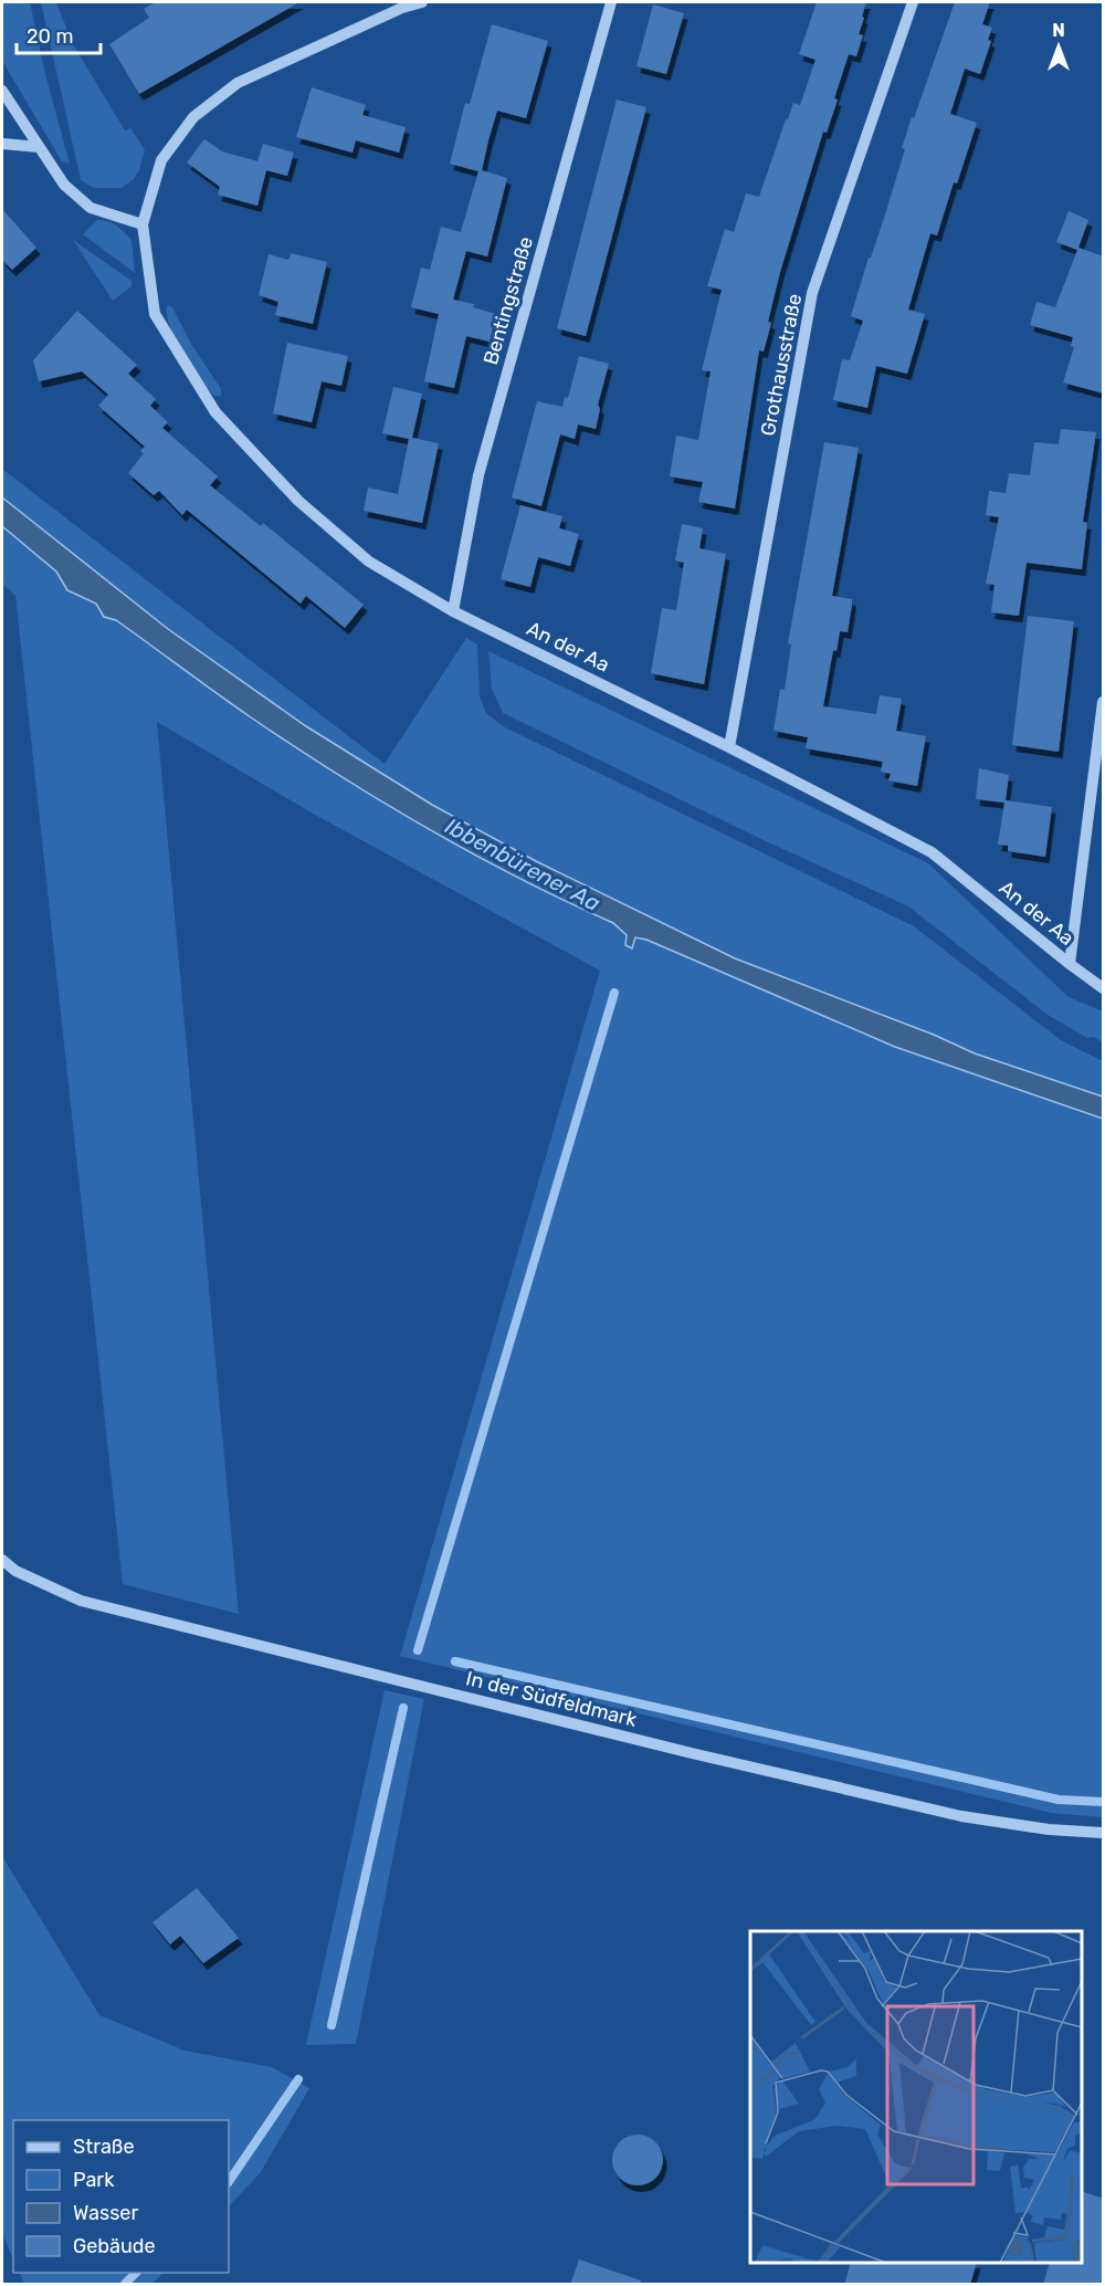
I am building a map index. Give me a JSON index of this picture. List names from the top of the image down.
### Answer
{
  "streets": {
    "street": [
      "Bentingstraße",
      "Grothausstraße",
      "An der Aa",
      "In der Südfeldmark"
    ]
  },
  "crossings": [
    ["Bentingstraße", "An der Aa"],
    ["Grothausstraße", "An der Aa"]
  ],
  "water": ["Ibbenbürener Aa"],
  "legend": [
    "Straße",
    "Park",
    "Wasser",
    "Gebäude"
  ],
  "scale_bar": "20 m",
  "north": "top"
}
